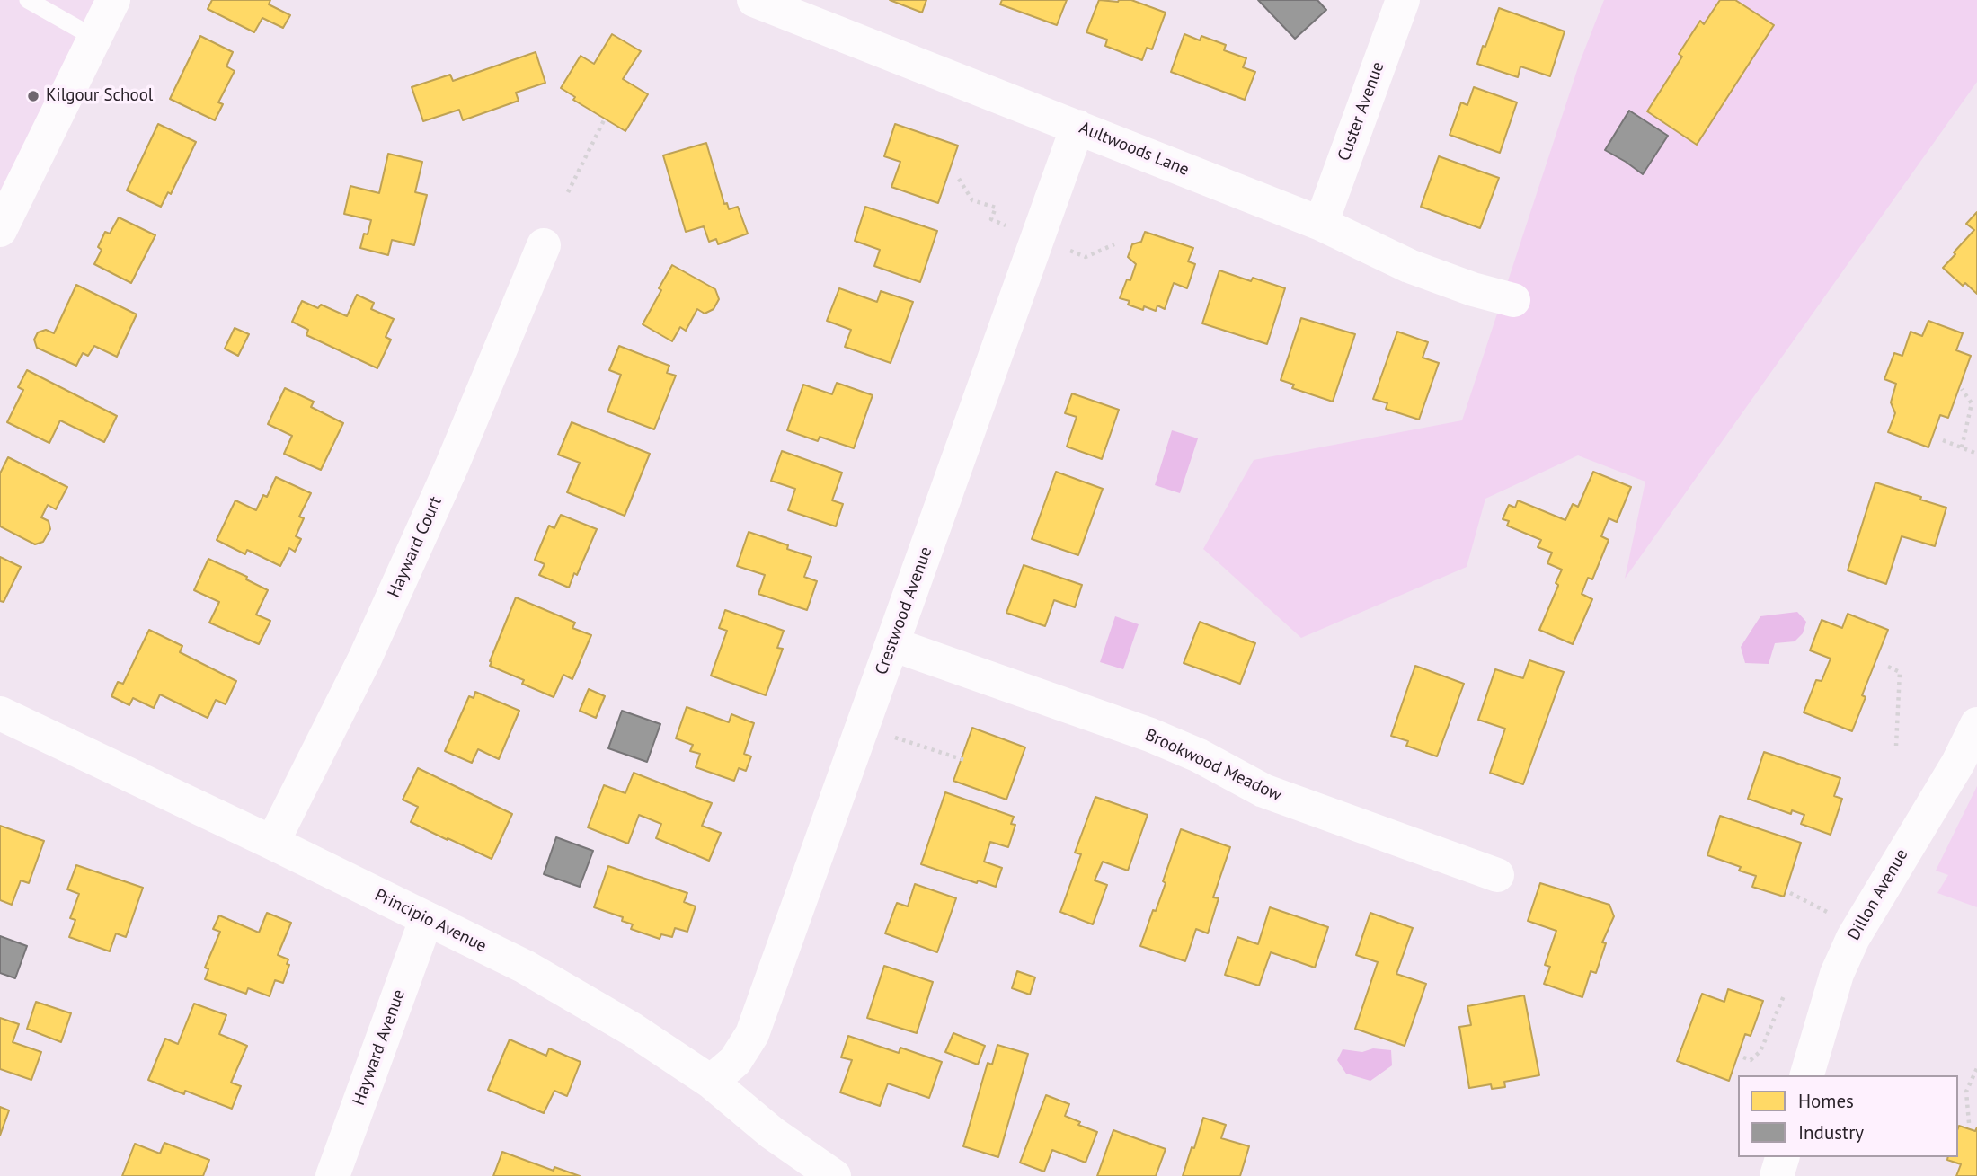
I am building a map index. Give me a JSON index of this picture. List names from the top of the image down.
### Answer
{
  "streets": {
    "street": [
      "Custer Avenue",
      "Aultwoods Lane",
      "Hayward Court",
      "Crestwood Avenue",
      "Brookwood Meadow",
      "Dillon Avenue",
      "Principio Avenue",
      "Hayward Avenue"
    ]
  },
  "crossings": [
    ["Custer Avenue", "Aultwoods Lane"],
    ["Aultwoods Lane", "Crestwood Avenue"],
    ["Hayward Court", "Principio Avenue"],
    ["Crestwood Avenue", "Brookwood Meadow"],
    ["Crestwood Avenue", "Principio Avenue"],
    ["Principio Avenue", "Hayward Avenue"]
  ],
  "places": ["Kilgour School"],
  "legend": ["Homes", "Industry"]
}
